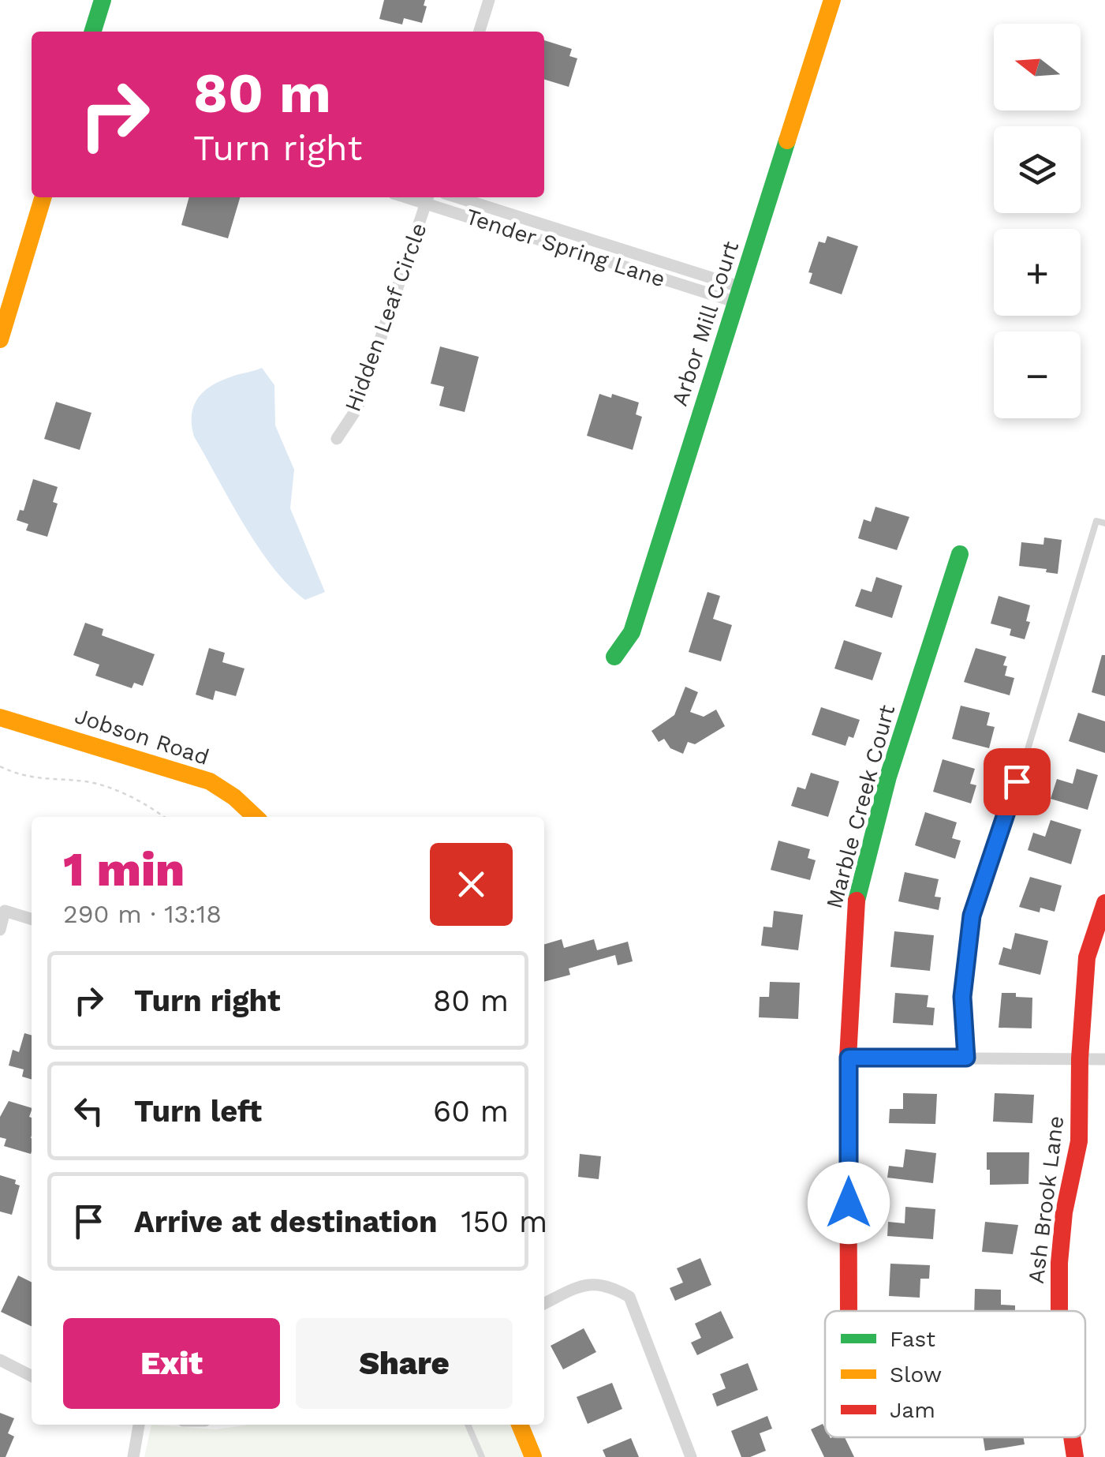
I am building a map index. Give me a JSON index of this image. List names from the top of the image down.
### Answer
{
  "streets": {
    "street": [
      "Tender Spring Lane",
      "Hidden Leaf Circle",
      "Arbor Mill Court",
      "Jobson Road",
      "Marble Creek Court",
      "Ash Brook Lane"
    ]
  },
  "crossings": [
    ["Tender Spring Lane", "Hidden Leaf Circle"],
    ["Tender Spring Lane", "Arbor Mill Court"]
  ],
  "legend": ["Fast", "Slow", "Jam"],
  "north": "left",
  "page": {
    "map_buttons": ["+", "−"],
    "turn": ["80 m", "Turn right"],
    "heading": ["1 min", "290 m · 13:18"],
    "list": [
      {
        "name": "Turn right",
        "value": "80 m"
      },
      {
        "name": "Turn left",
        "value": "60 m"
      },
      {
        "name": "Arrive at destination",
        "value": "150 m"
      }
    ],
    "buttons": ["Exit", "Share"]
  }
}
